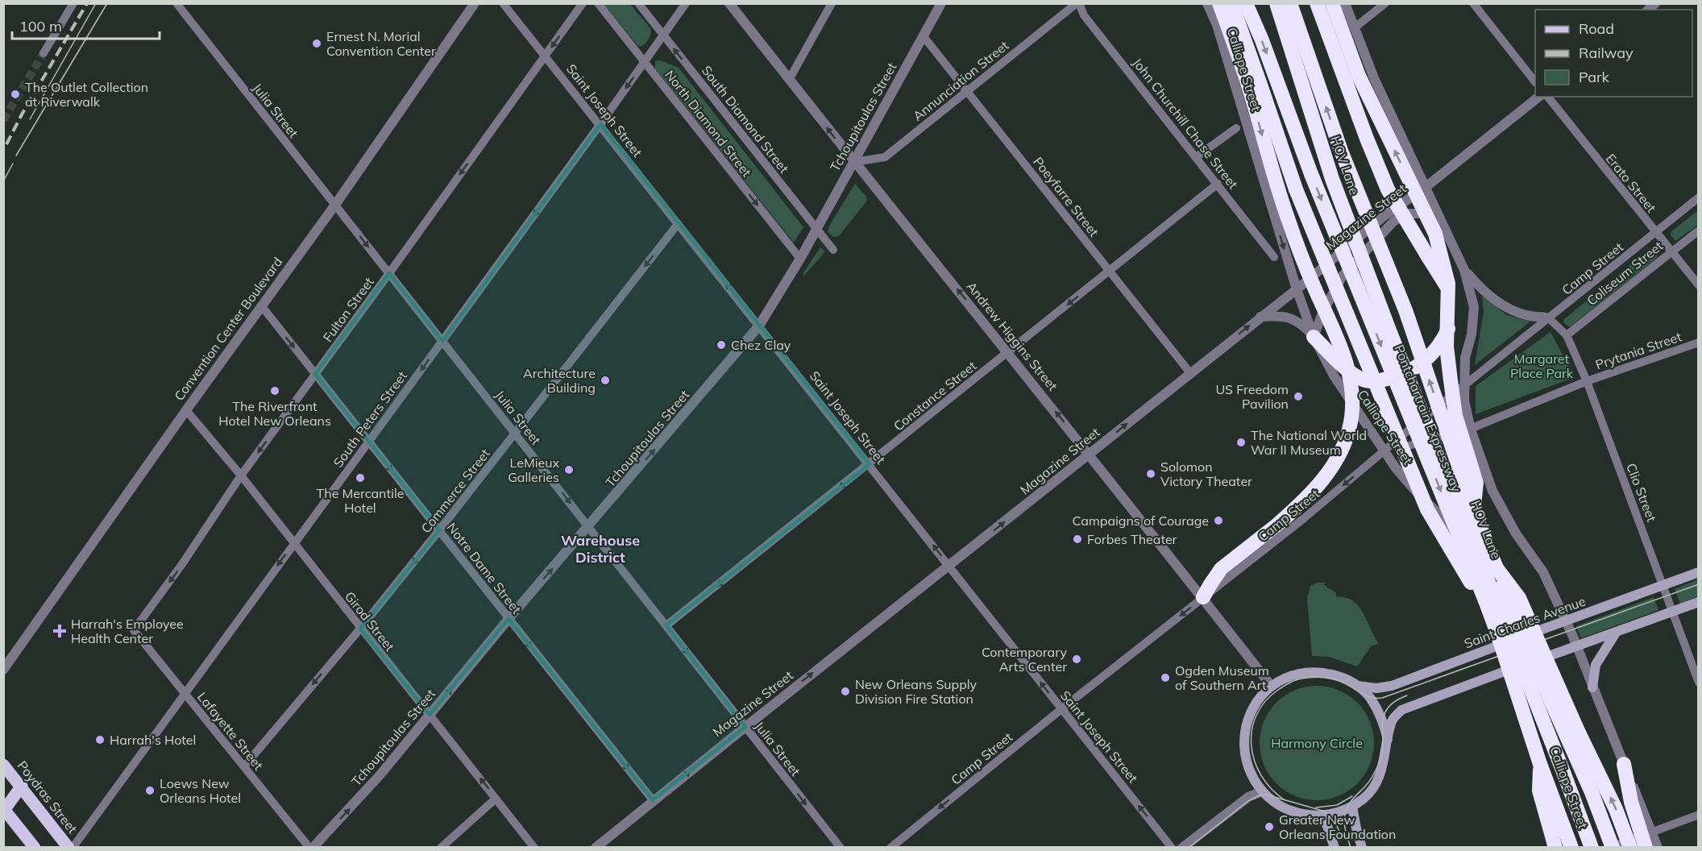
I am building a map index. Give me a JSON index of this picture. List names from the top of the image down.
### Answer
{
  "streets": {
    "highway": ["HOV Lane", "Pontchartrain Expressway"],
    "main road": ["Saint Charles Avenue", "Poydras Street"],
    "street": [
      "Calliope Street",
      "Annunciation Street",
      "Julia Street",
      "Saint Joseph Street",
      "Tchoupitoulas Street",
      "South Diamond Street",
      "North Diamond Street",
      "John Churchill Chase Street",
      "Erato Street",
      "Poeyfarre Street",
      "Magazine Street",
      "Camp Street",
      "Coliseum Street",
      "Fulton Street",
      "Convention Center Boulevard",
      "Andrew Higgins Street",
      "Prytania Street",
      "Constance Street",
      "South Peters Street",
      "Commerce Street",
      "Clio Street",
      "Notre Dame Street",
      "Girod Street",
      "Lafayette Street"
    ]
  },
  "crossings": [
    ["Calliope Street", "Magazine Street"],
    ["Calliope Street", "Camp Street"],
    ["Calliope Street", "Prytania Street"],
    ["Calliope Street", "Saint Charles Avenue"],
    ["Annunciation Street", "Tchoupitoulas Street"],
    ["Annunciation Street", "John Churchill Chase Street"],
    ["Annunciation Street", "Poeyfarre Street"],
    ["Annunciation Street", "Andrew Higgins Street"],
    ["Julia Street", "Tchoupitoulas Street"],
    ["Julia Street", "Magazine Street"],
    ["Julia Street", "Fulton Street"],
    ["Julia Street", "Convention Center Boulevard"],
    ["Julia Street", "Constance Street"],
    ["Julia Street", "South Peters Street"],
    ["Julia Street", "Commerce Street"],
    ["Saint Joseph Street", "Tchoupitoulas Street"],
    ["Saint Joseph Street", "Magazine Street"],
    ["Saint Joseph Street", "Camp Street"],
    ["Saint Joseph Street", "Fulton Street"],
    ["Saint Joseph Street", "Constance Street"],
    ["Saint Joseph Street", "South Peters Street"],
    ["Saint Joseph Street", "Commerce Street"],
    ["Tchoupitoulas Street", "South Diamond Street"],
    ["Tchoupitoulas Street", "North Diamond Street"],
    ["Tchoupitoulas Street", "Poeyfarre Street"],
    ["Tchoupitoulas Street", "Andrew Higgins Street"],
    ["Tchoupitoulas Street", "Notre Dame Street"],
    ["Tchoupitoulas Street", "Girod Street"],
    ["Tchoupitoulas Street", "Lafayette Street"],
    ["South Diamond Street", "South Peters Street"],
    ["North Diamond Street", "South Peters Street"],
    ["John Churchill Chase Street", "Constance Street"],
    ["Erato Street", "Camp Street"],
    ["Erato Street", "Coliseum Street"],
    ["Poeyfarre Street", "Magazine Street"],
    ["Poeyfarre Street", "Constance Street"],
    ["Magazine Street", "Andrew Higgins Street"],
    ["Magazine Street", "Notre Dame Street"],
    ["Camp Street", "Andrew Higgins Street"],
    ["Camp Street", "Prytania Street"],
    ["Camp Street", "Clio Street"],
    ["Coliseum Street", "Clio Street"],
    ["Fulton Street", "Notre Dame Street"],
    ["Fulton Street", "Girod Street"],
    ["Fulton Street", "Lafayette Street"],
    ["Convention Center Boulevard", "Notre Dame Street"],
    ["Convention Center Boulevard", "Girod Street"],
    ["Andrew Higgins Street", "Constance Street"],
    ["Andrew Higgins Street", "Saint Charles Avenue"],
    ["Prytania Street", "Clio Street"],
    ["South Peters Street", "Notre Dame Street"],
    ["South Peters Street", "Girod Street"],
    ["South Peters Street", "Lafayette Street"],
    ["Commerce Street", "Notre Dame Street"],
    ["Commerce Street", "Girod Street"],
    ["Commerce Street", "Lafayette Street"],
    ["Clio Street", "Saint Charles Avenue"]
  ],
  "one_way": [
    "Julia Street",
    "Saint Joseph Street",
    "Tchoupitoulas Street",
    "South Diamond Street",
    "North Diamond Street",
    "Magazine Street",
    "Camp Street",
    "Fulton Street",
    "Andrew Higgins Street",
    "Constance Street",
    "South Peters Street",
    "Commerce Street",
    "Notre Dame Street"
  ],
  "districts": ["Warehouse District"],
  "parks": ["Margaret Place Park", "Harmony Circle"],
  "places": {
    "other": [
      "Ernest N. Morial Convention Center",
      "The Outlet Collection at Riverwalk",
      "Chez Clay",
      "Architecture Building",
      "The Riverfront Hotel New Orleans",
      "US Freedom Pavilion",
      "The National World War II Museum",
      "LeMieux Galleries",
      "Solomon Victory Theater",
      "The Mercantile Hotel",
      "Campaigns of Courage",
      "Forbes Theater",
      "Contemporary Arts Center",
      "Ogden Museum of Southern Art",
      "New Orleans Supply Division Fire Station",
      "Harrah's Hotel",
      "Loews New Orleans Hotel",
      "Greater New Orleans Foundation"
    ],
    "health": ["Harrah's Employee Health Center"]
  },
  "legend": ["Road", "Railway", "Park"],
  "scale_bar": "100 m"
}
